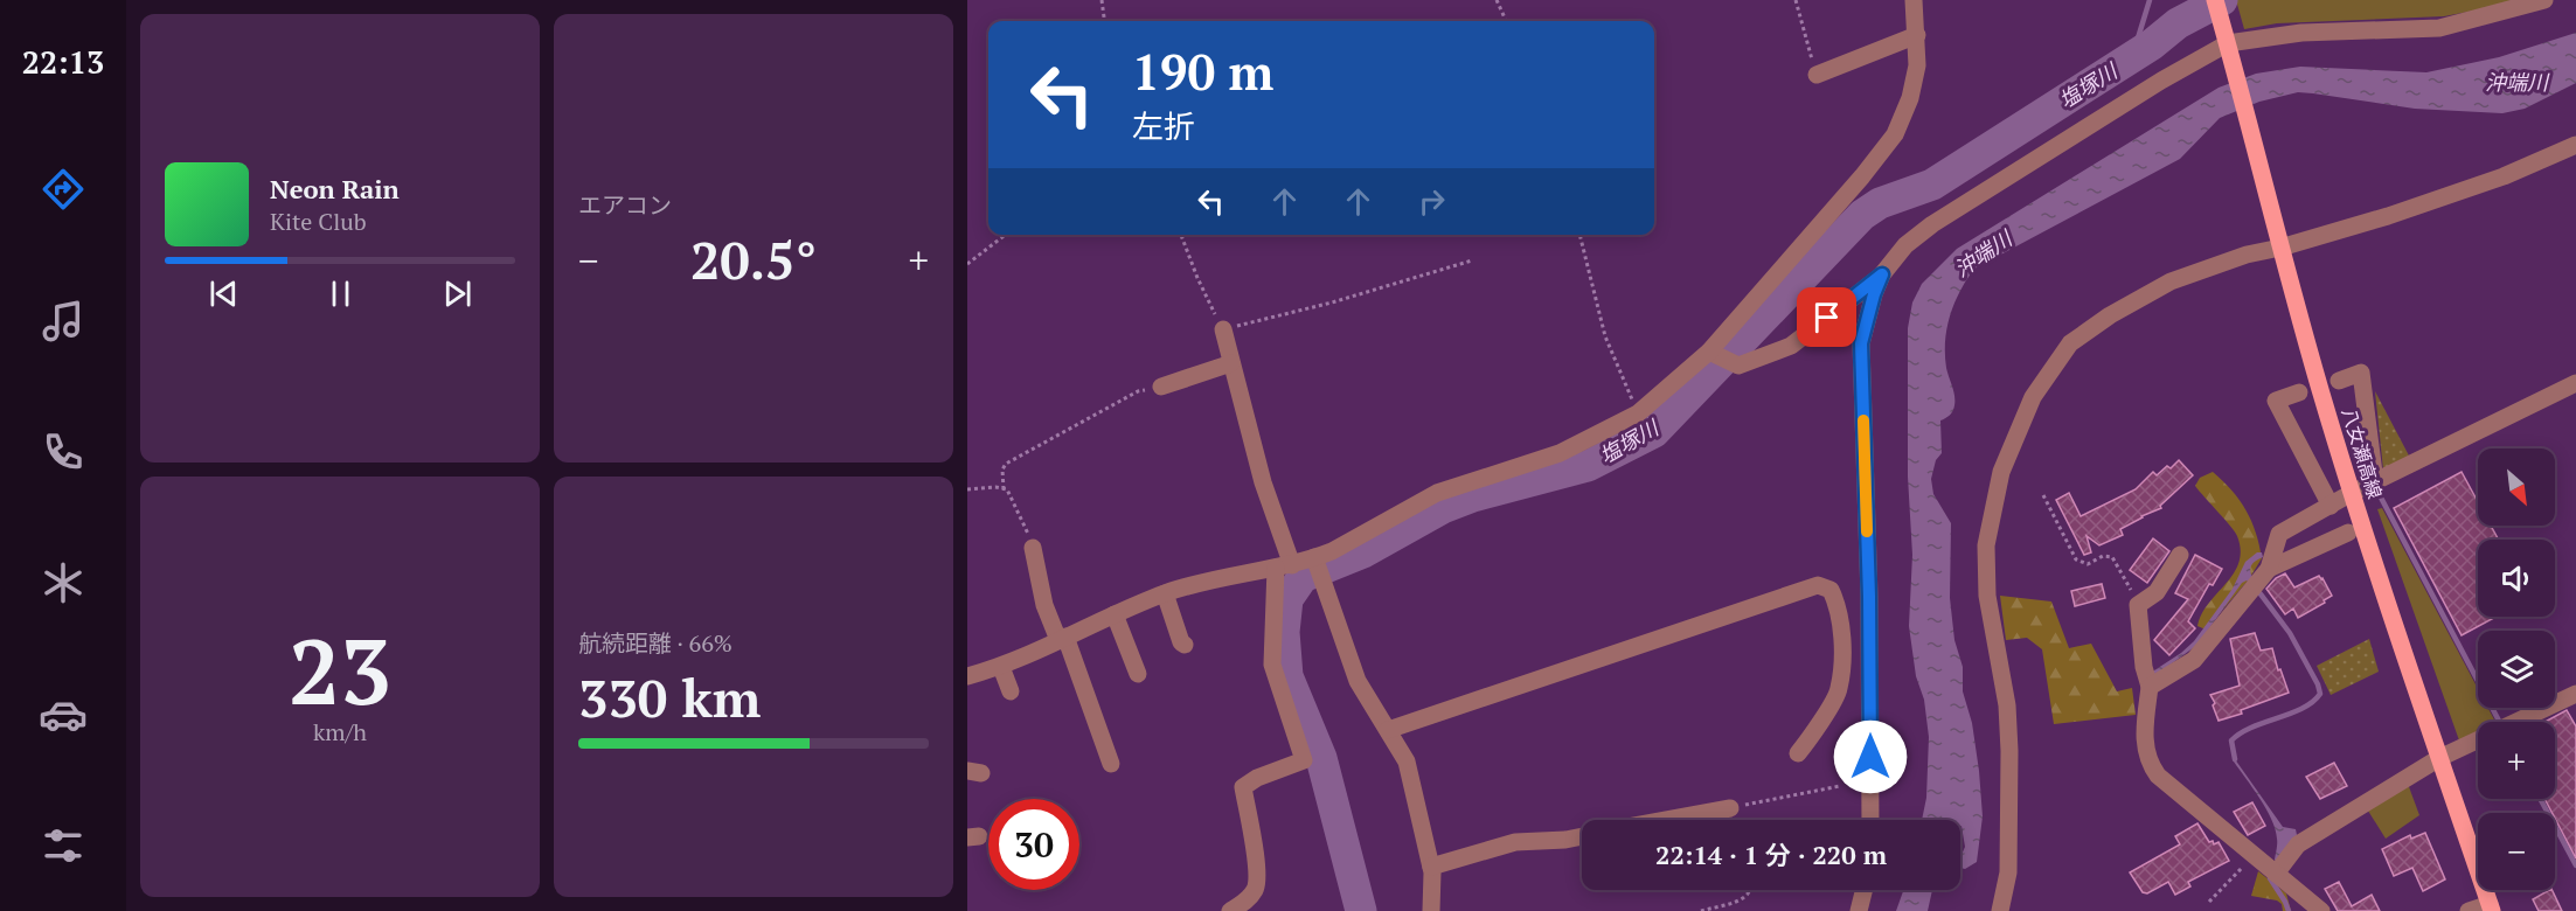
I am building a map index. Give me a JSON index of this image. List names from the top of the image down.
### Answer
{
  "streets": {
    "main road": ["八女瀬高線"]
  },
  "water": ["沖端川", "塩塚川"],
  "north": "bottom right",
  "page": {
    "tabs": "22:13",
    "tile": [
      "エアコン",
      ["23", "km/h"],
      ["航続距離 · 66%", "330 km"]
    ],
    "turn": ["190 m", "左折"],
    "song": ["Neon Rain", "Kite Club"],
    "heat": ["−", "20.5°", "+"],
    "map_buttons": ["+", "−"],
    "limit": "30",
    "trip": "22:14 · 1 分 · 220 m"
  }
}
